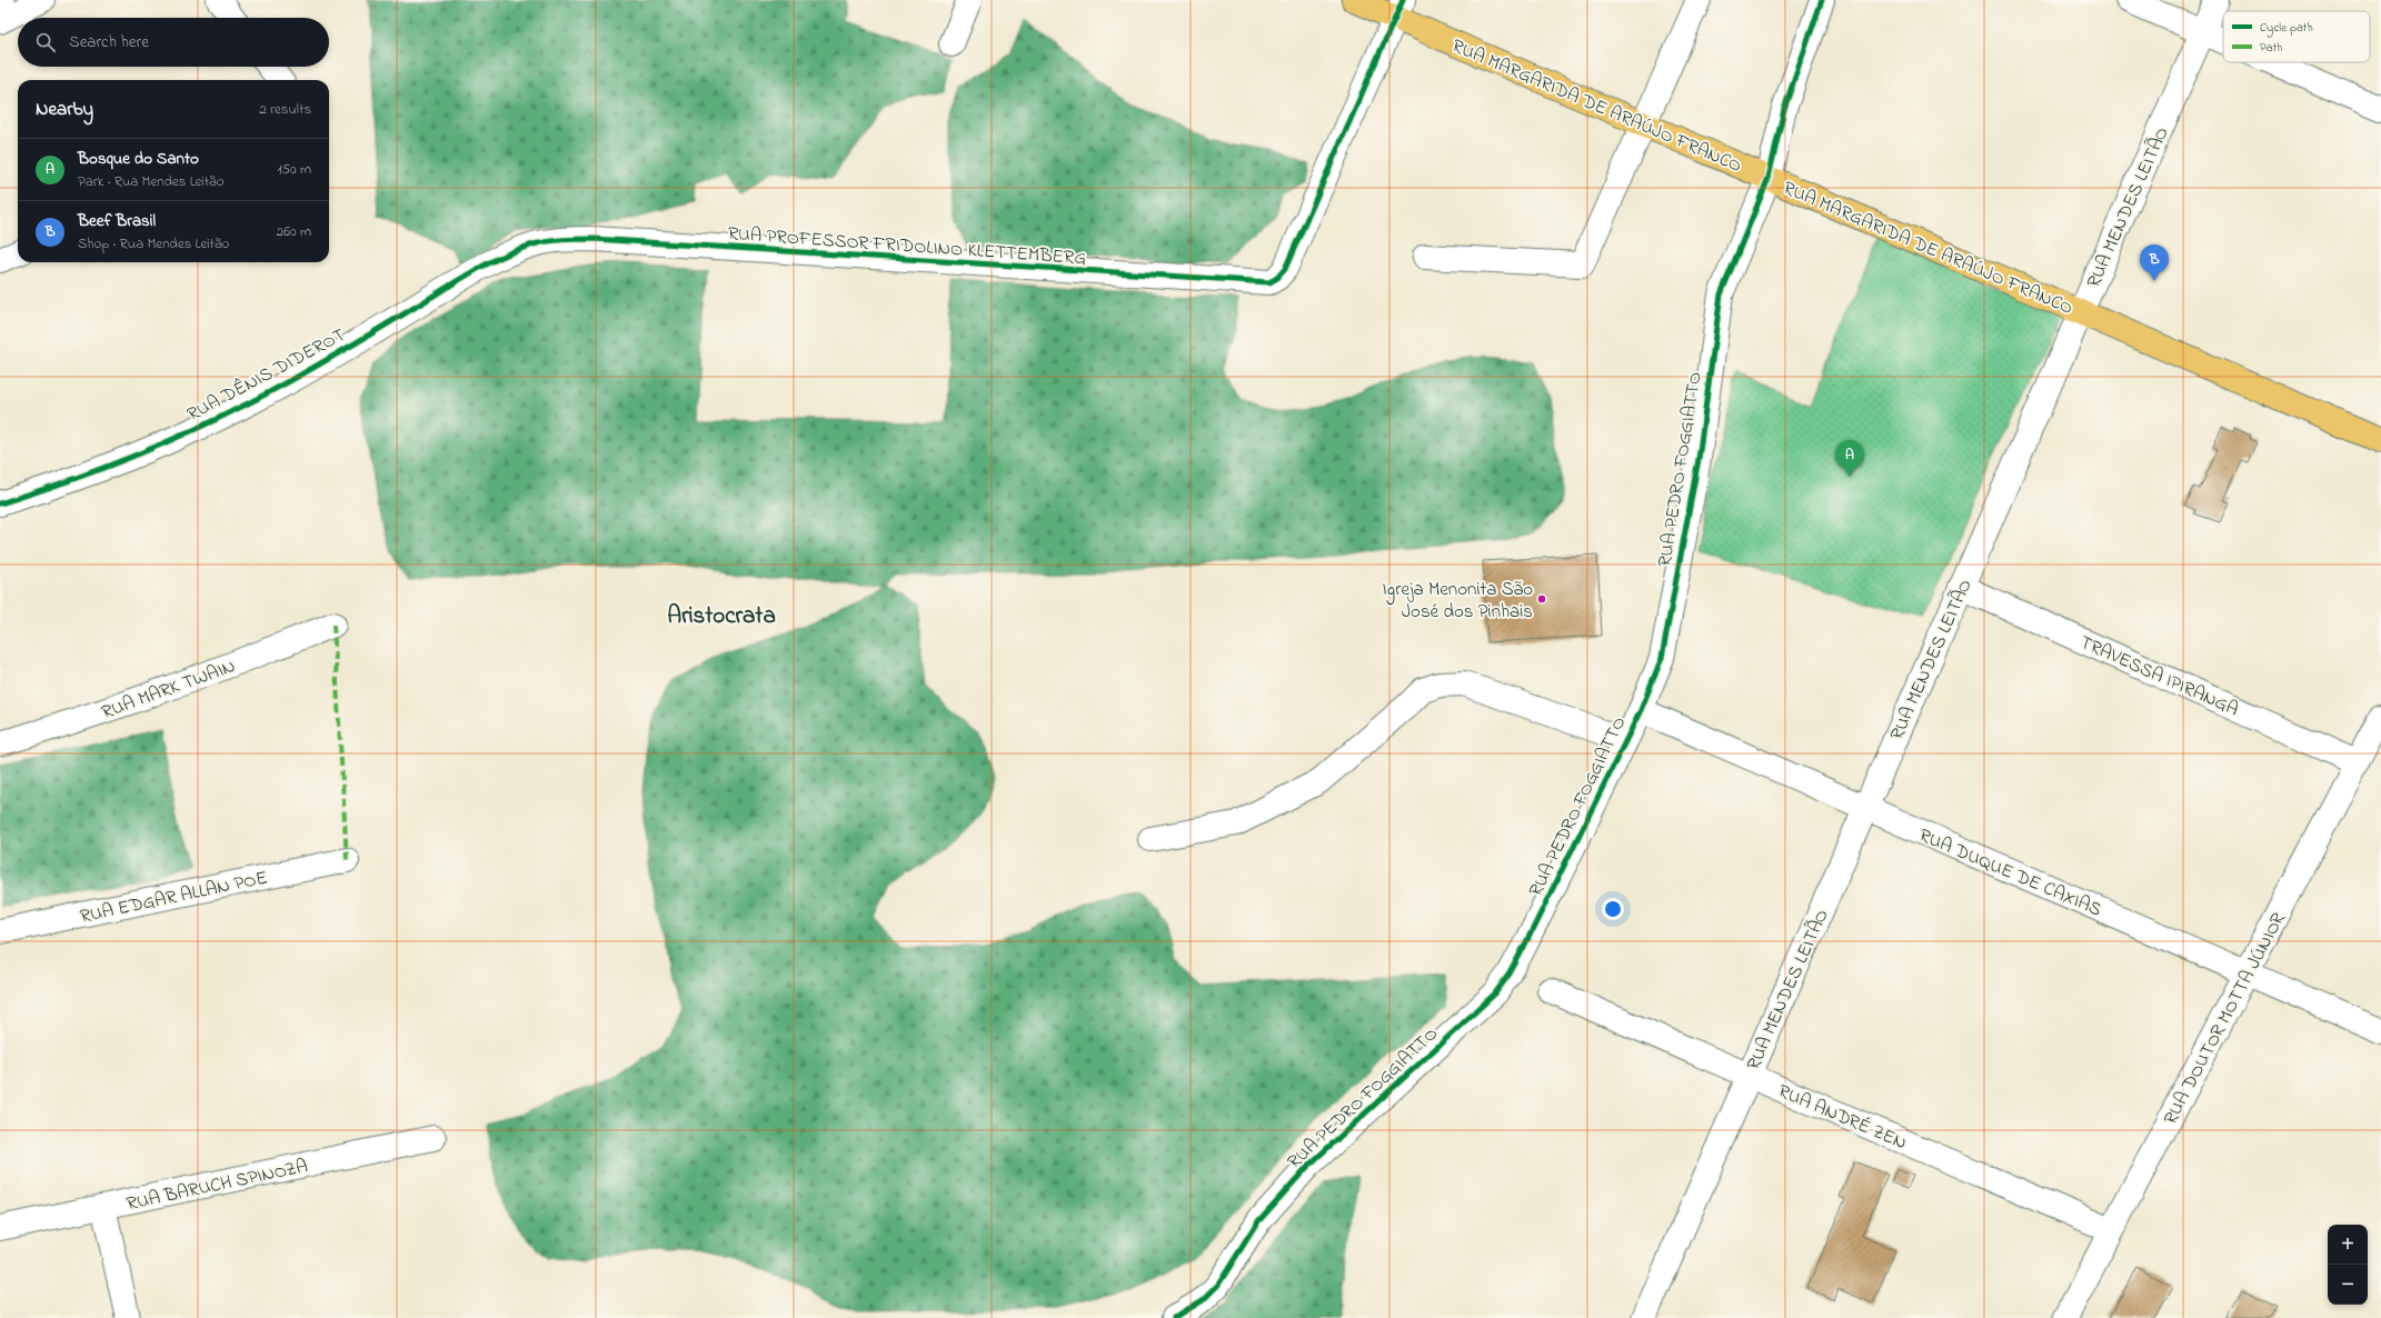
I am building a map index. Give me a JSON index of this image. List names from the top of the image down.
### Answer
{
  "streets": {
    "main road": ["RUA MARGARIDA DE ARAÚJO FRANCO"],
    "street": [
      "RUA MENDES LEITÃO",
      "RUA PROFESSOR FRIDOLINO KLETTEMBERG",
      "RUA DÊNIS DIDEROT",
      "RUA PEDRO FOGGIATTO",
      "TRAVESSA IPIRANGA",
      "RUA MARK TWAIN",
      "RUA DUQUE DE CAXIAS",
      "RUA EDGAR ALLAN POE",
      "RUA DOUTOR MOTTA JÚNIOR",
      "RUA ANDRÉ ZEN",
      "RUA BARUCH SPINOZA"
    ]
  },
  "crossings": [
    ["RUA MARGARIDA DE ARAÚJO FRANCO", "RUA MENDES LEITÃO"],
    ["RUA MARGARIDA DE ARAÚJO FRANCO", "RUA PROFESSOR FRIDOLINO KLETTEMBERG"],
    ["RUA MARGARIDA DE ARAÚJO FRANCO", "RUA PEDRO FOGGIATTO"],
    ["RUA MENDES LEITÃO", "TRAVESSA IPIRANGA"],
    ["RUA MENDES LEITÃO", "RUA DUQUE DE CAXIAS"],
    ["RUA MENDES LEITÃO", "RUA ANDRÉ ZEN"],
    ["RUA PROFESSOR FRIDOLINO KLETTEMBERG", "RUA DÊNIS DIDEROT"],
    ["RUA PEDRO FOGGIATTO", "RUA DUQUE DE CAXIAS"],
    ["TRAVESSA IPIRANGA", "RUA DOUTOR MOTTA JÚNIOR"],
    ["RUA DUQUE DE CAXIAS", "RUA DOUTOR MOTTA JÚNIOR"],
    ["RUA DOUTOR MOTTA JÚNIOR", "RUA ANDRÉ ZEN"]
  ],
  "districts": ["Aristocrata"],
  "places": ["Igreja Menonita São José dos Pinhais"],
  "legend": ["Cycle path", "Path"],
  "page": {
    "search": "Search here",
    "heading": ["Nearby", "2 results"],
    "list": [
      {
        "mark": "A",
        "name": "Bosque do Santo",
        "note": "Park · Rua Mendes Leitão",
        "value": "150 m"
      },
      {
        "mark": "B",
        "name": "Beef Brasil",
        "note": "Shop · Rua Mendes Leitão",
        "value": "260 m"
      }
    ],
    "pins": ["B", "A"],
    "map_buttons": ["+", "−"]
  }
}
